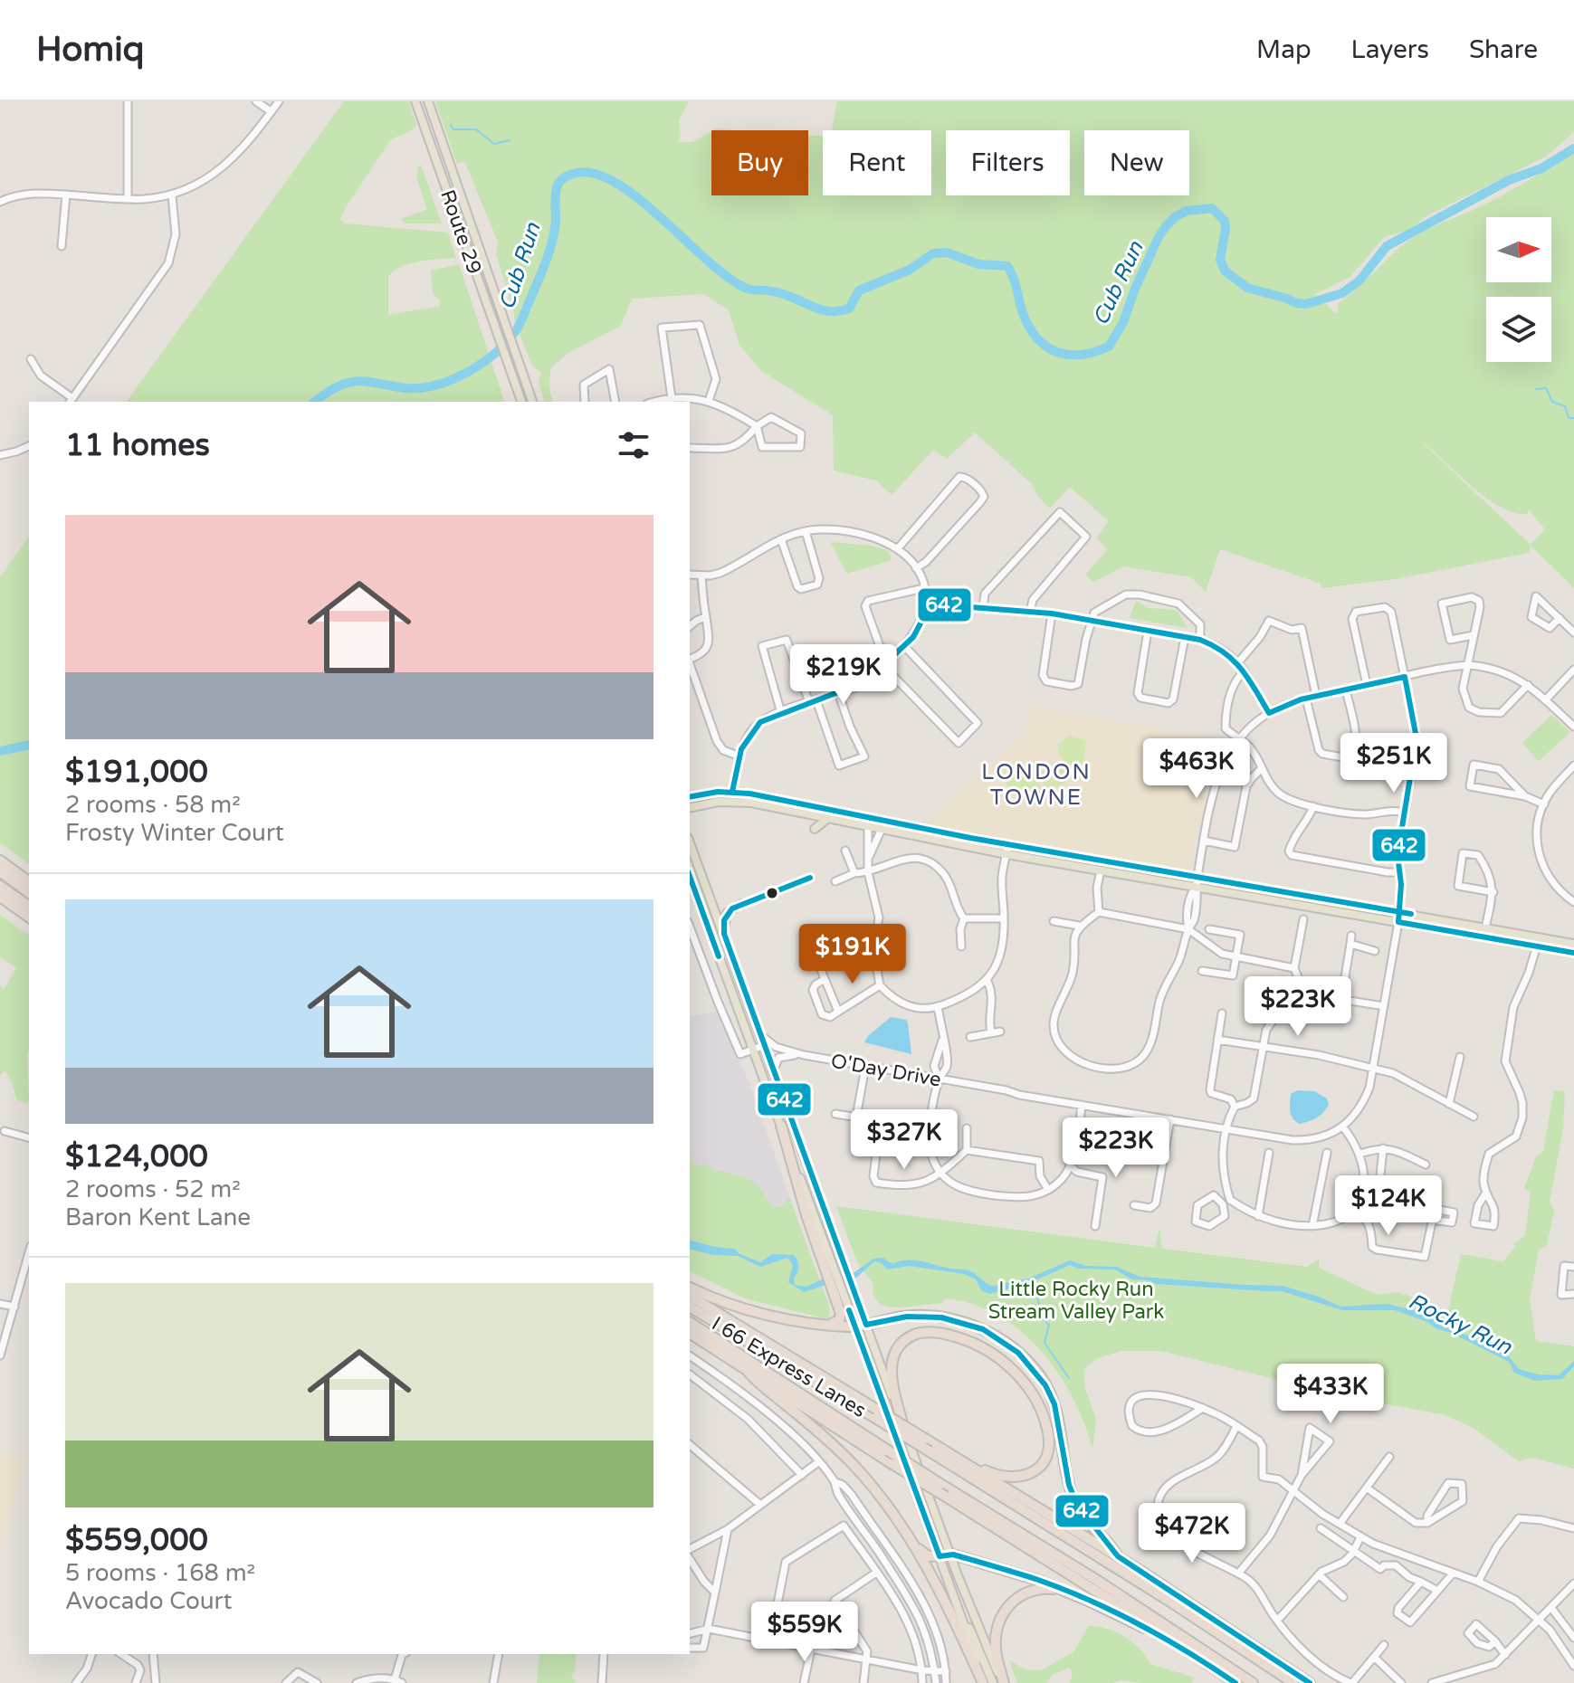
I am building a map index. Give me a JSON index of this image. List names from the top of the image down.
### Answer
{
  "streets": {
    "highway": ["I 66 Express Lanes"],
    "main road": ["Route 29"],
    "street": ["O'Day Drive"]
  },
  "districts": ["LONDON TOWNE"],
  "water": ["Cub Run", "Rocky Run"],
  "parks": ["Little Rocky Run Stream Valley Park"],
  "lines": ["transit line 642"],
  "north": "right",
  "page": {
    "header": "Homiq",
    "nav": ["Map", "Layers", "Share"],
    "chip": [
      "Buy",
      "Rent",
      "Filters",
      "New"
    ],
    "heading": "11 homes",
    "list": [
      {
        "name": "$191,000",
        "note": "2 rooms · 58 m² · Frosty Winter Court"
      },
      {
        "name": "$124,000",
        "note": "2 rooms · 52 m² · Baron Kent Lane"
      },
      {
        "name": "$559,000",
        "note": "5 rooms · 168 m² · Avocado Court"
      }
    ],
    "price": [
      "$219K",
      "$251K",
      "$463K",
      "$191K",
      "$223K",
      "$327K",
      "$223K",
      "$124K",
      "$433K",
      "$472K",
      "$559K"
    ]
  }
}
